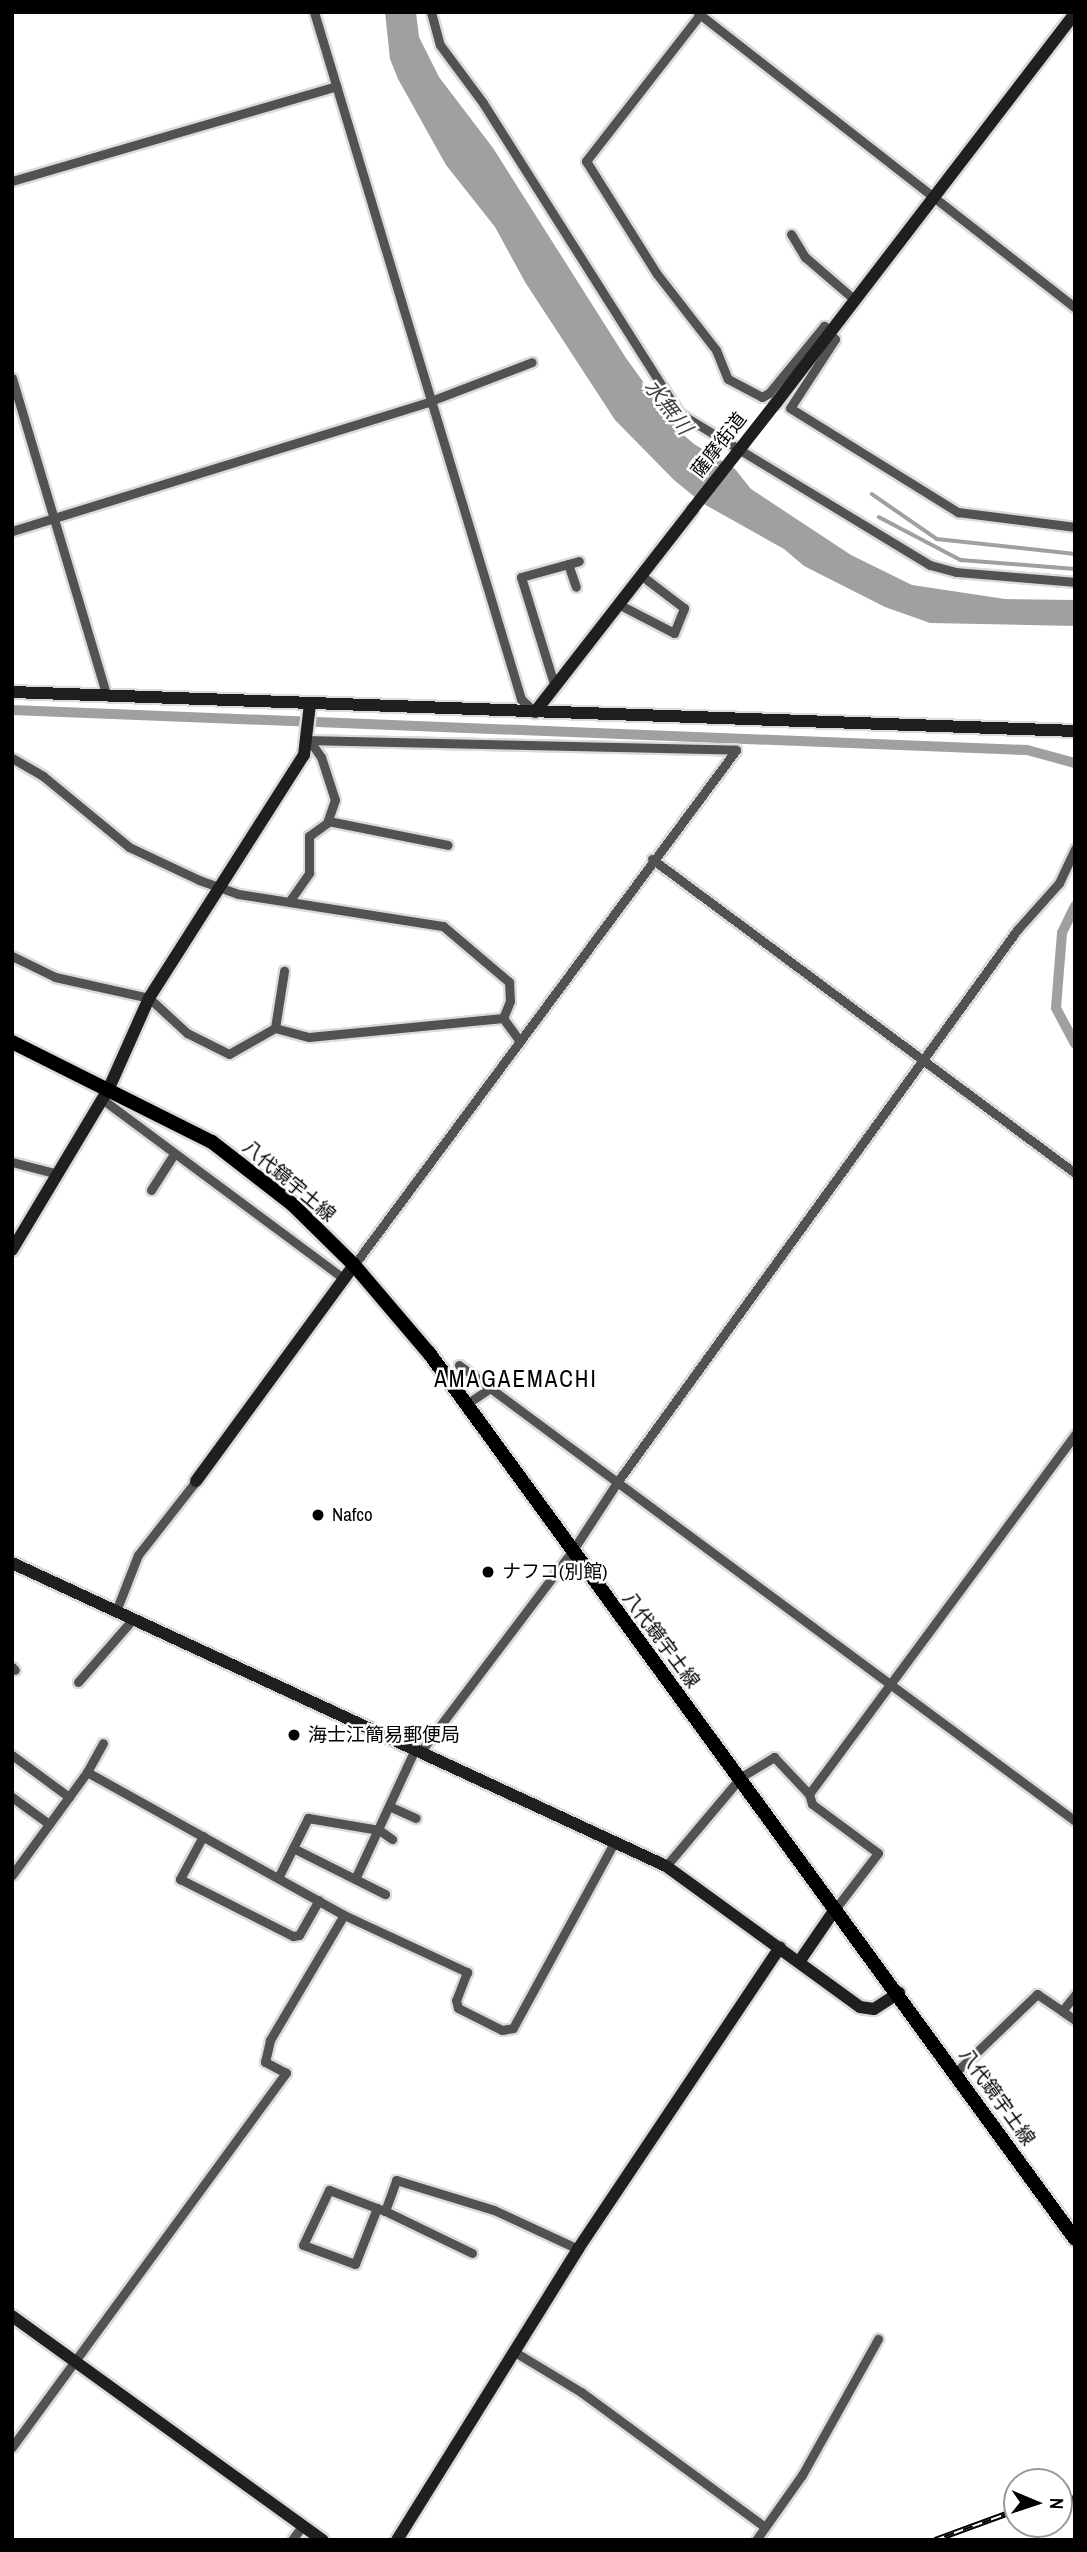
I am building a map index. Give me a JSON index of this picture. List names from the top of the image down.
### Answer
{
  "streets": {
    "main road": ["八代鏡宇土線"],
    "street": ["薩摩街道"]
  },
  "districts": ["AMAGAEMACHI"],
  "water": ["水無川"],
  "places": ["Nafco", "ナフコ(別館)", "海士江簡易郵便局"],
  "north": "right"
}
